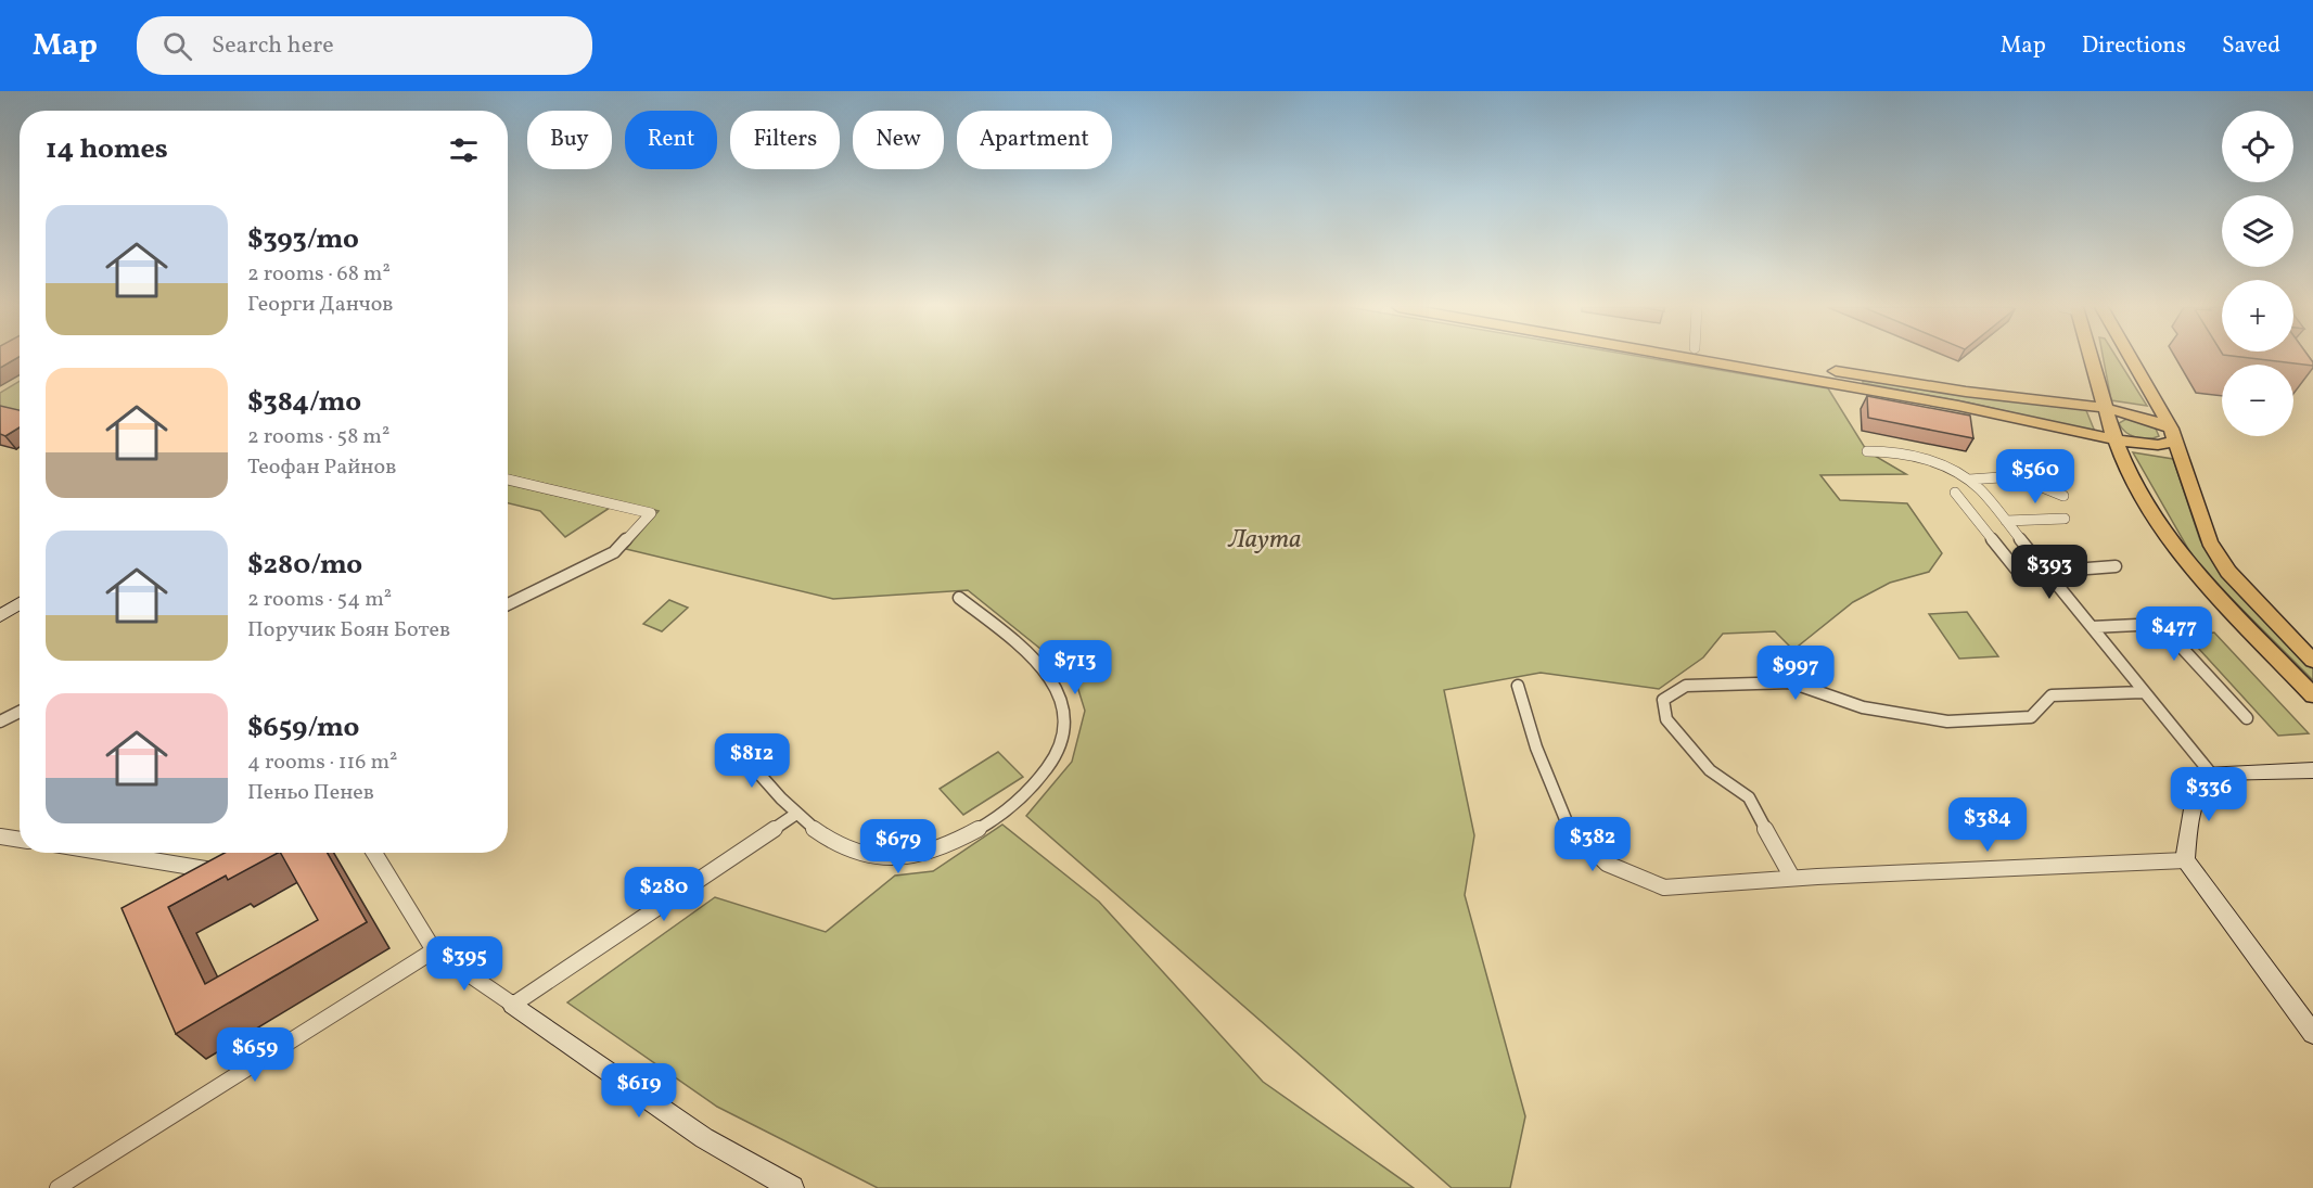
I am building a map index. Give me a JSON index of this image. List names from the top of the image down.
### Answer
{
  "parks": ["Лаута"],
  "page": {
    "header": "Map",
    "search": "Search here",
    "nav": ["Map", "Directions", "Saved"],
    "map_buttons": ["+", "−"],
    "chip": [
      "Buy",
      "Rent",
      "Filters",
      "New",
      "Apartment"
    ],
    "heading": "14 homes",
    "list": [
      {
        "name": "$393/mo",
        "note": "2 rooms · 68 m² · Георги Данчов"
      },
      {
        "name": "$384/mo",
        "note": "2 rooms · 58 m² · Теофан Райнов"
      },
      {
        "name": "$280/mo",
        "note": "2 rooms · 54 m² · Поручик Боян Ботев"
      },
      {
        "name": "$659/mo",
        "note": "4 rooms · 116 m² · Пеньо Пенев"
      }
    ],
    "price": [
      "$560",
      "$393",
      "$477",
      "$713",
      "$997",
      "$812",
      "$336",
      "$384",
      "$382",
      "$679",
      "$280",
      "$395",
      "$659",
      "$619"
    ]
  }
}
